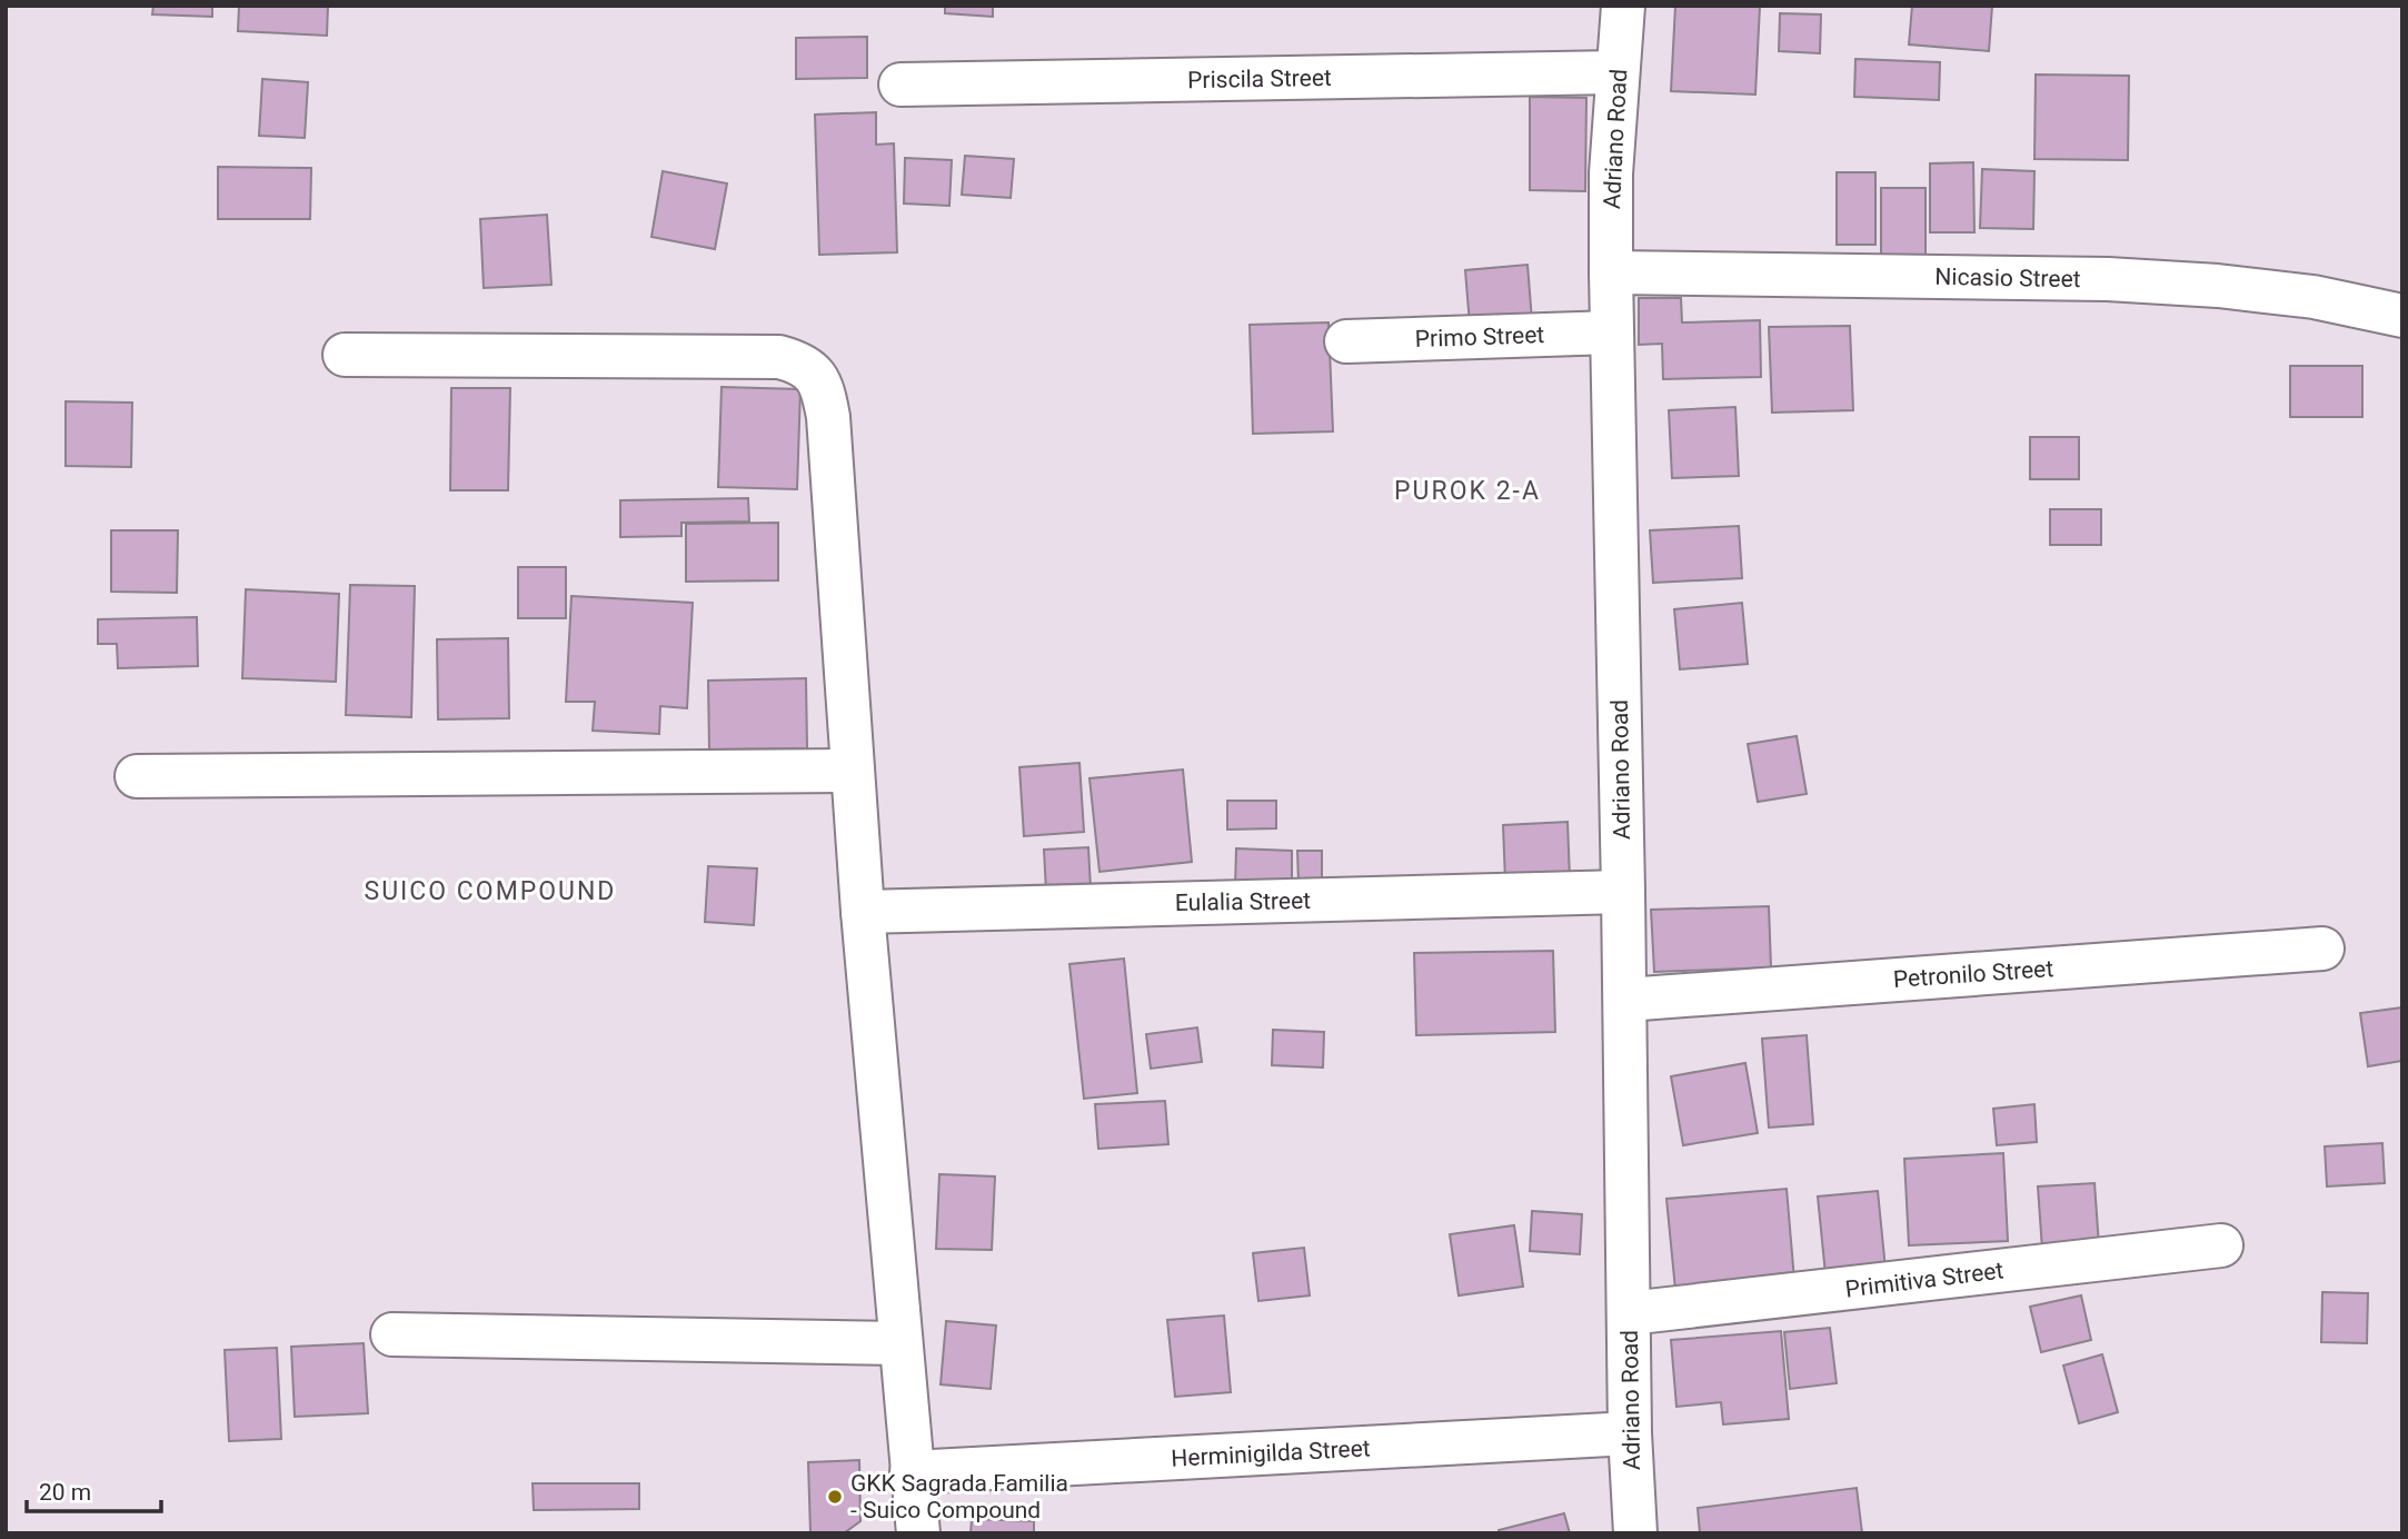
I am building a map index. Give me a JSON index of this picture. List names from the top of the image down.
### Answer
{
  "streets": {
    "street": [
      "Priscila Street",
      "Adriano Road",
      "Nicasio Street",
      "Primo Street",
      "Eulalia Street",
      "Petronilo Street",
      "Primitiva Street",
      "Herminigilda Street"
    ]
  },
  "crossings": [
    ["Priscila Street", "Adriano Road"],
    ["Adriano Road", "Nicasio Street"],
    ["Adriano Road", "Primo Street"],
    ["Adriano Road", "Eulalia Street"],
    ["Adriano Road", "Petronilo Street"],
    ["Adriano Road", "Primitiva Street"],
    ["Adriano Road", "Herminigilda Street"]
  ],
  "districts": ["PUROK 2-A", "SUICO COMPOUND"],
  "places": ["GKK Sagrada Familia - Suico Compound"],
  "scale_bar": "20 m"
}
